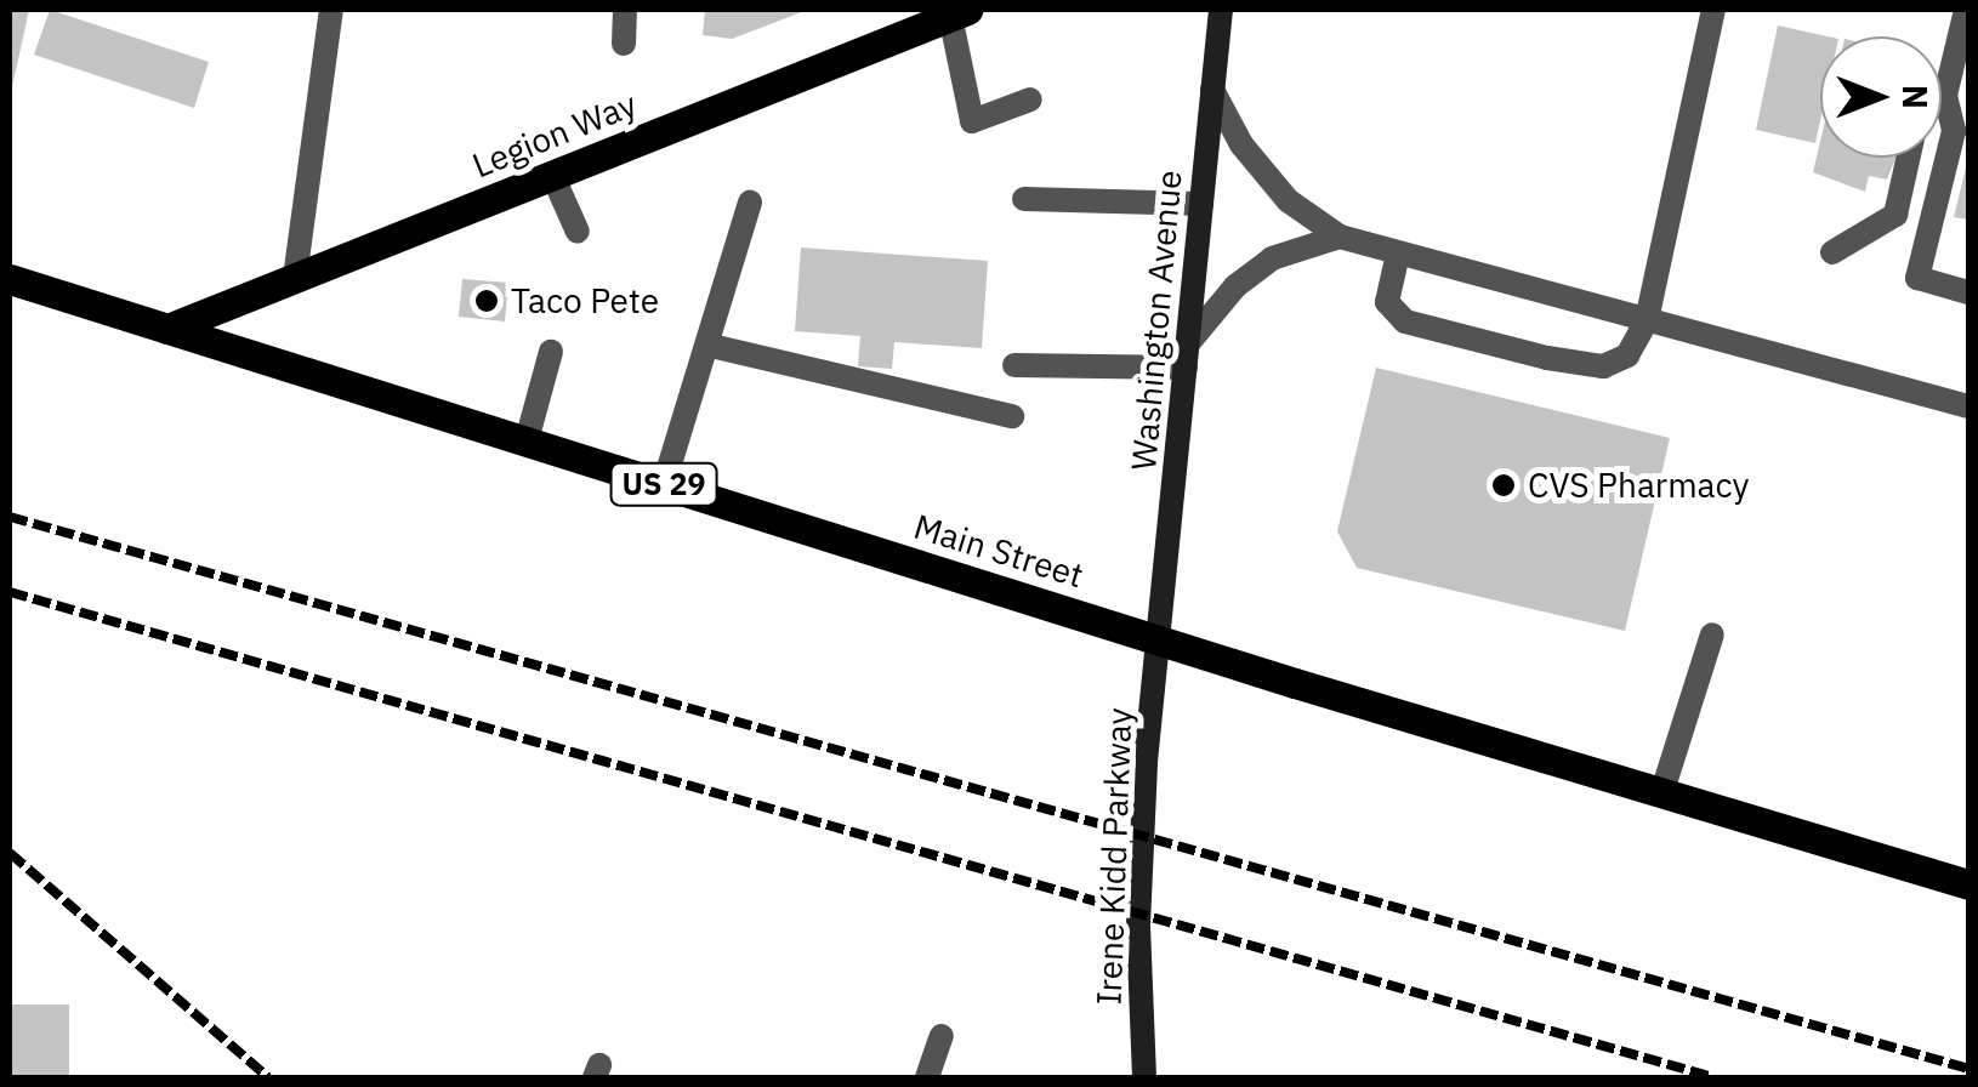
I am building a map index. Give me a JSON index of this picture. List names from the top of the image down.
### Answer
{
  "streets": {
    "main road": [
      "Legion Way",
      "Washington Avenue",
      "US 29",
      "Main Street",
      "Irene Kidd Parkway"
    ]
  },
  "crossings": [
    ["Legion Way", "Main Street"],
    ["Washington Avenue", "Main Street"],
    ["Washington Avenue", "Irene Kidd Parkway"],
    ["Main Street", "Irene Kidd Parkway"]
  ],
  "places": ["Taco Pete", "CVS Pharmacy"],
  "north": "right"
}
